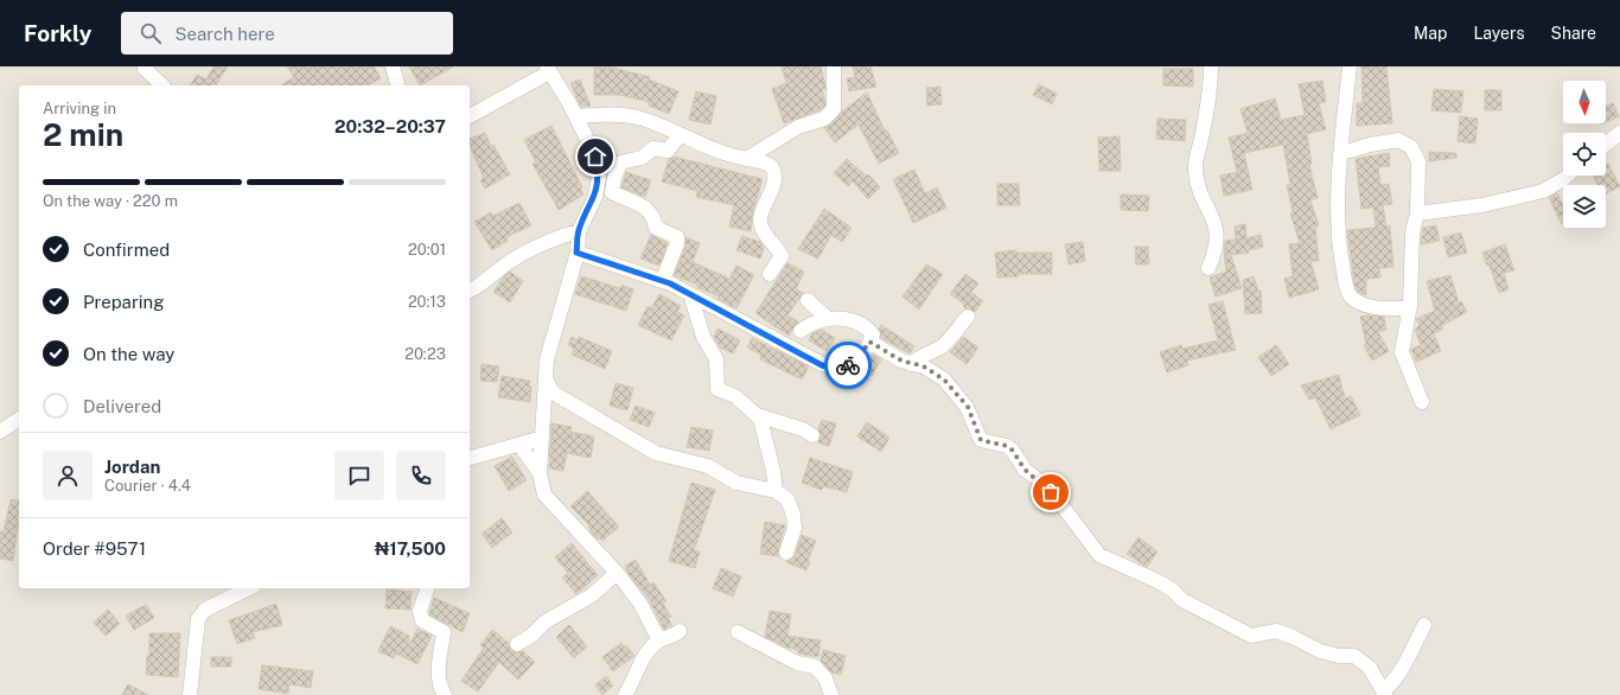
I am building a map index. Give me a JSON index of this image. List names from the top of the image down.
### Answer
{
  "north": "bottom",
  "page": {
    "header": "Forkly",
    "search": "Search here",
    "nav": ["Map", "Layers", "Share"],
    "heading": ["2 min", "Arriving in", "20:32–20:37"],
    "panel": [
      "Jordan",
      "Courier · 4.4",
      "Order #9571",
      "₦17,500"
    ],
    "bar": "On the way · 220 m",
    "list": [
      ["Confirmed", "20:01"],
      ["Preparing", "20:13"],
      ["On the way", "20:23"],
      "Delivered"
    ]
  }
}
